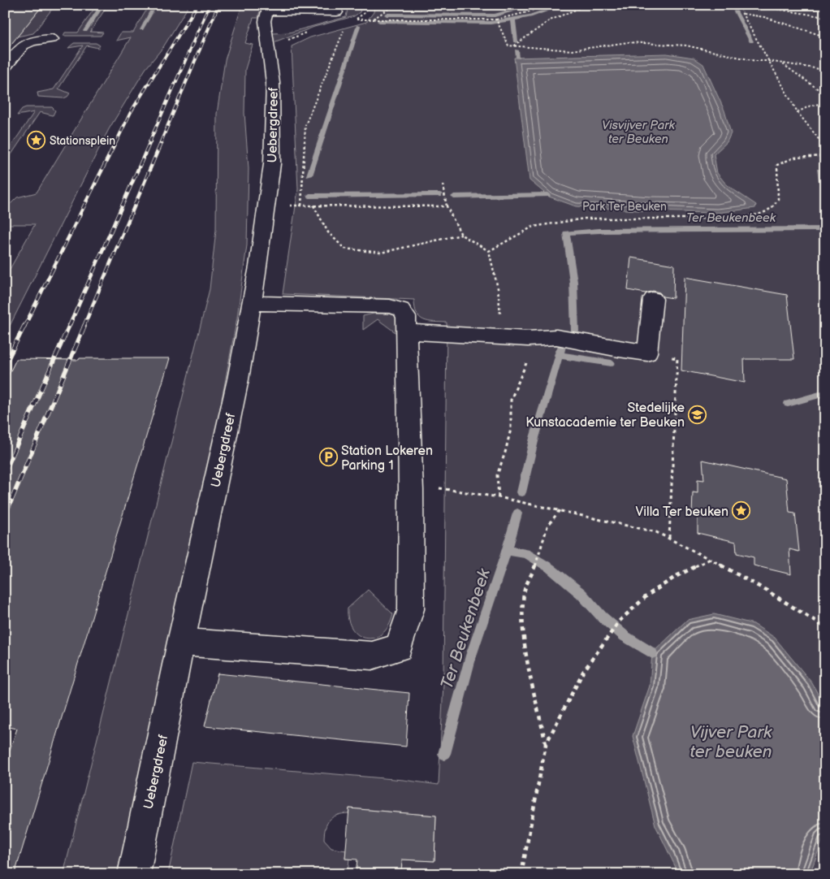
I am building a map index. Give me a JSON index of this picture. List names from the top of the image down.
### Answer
{
  "streets": {
    "street": ["Uebergdreef"]
  },
  "water": ["Visvijver Park ter Beuken", "Ter Beukenbeek", "Vijver Park ter beuken"],
  "parks": ["Park Ter Beuken"],
  "places": {
    "place": ["Stationsplein", "Villa Ter beuken"],
    "school or university": ["Stedelijke Kunstacademie ter Beuken"],
    "parking": ["Station Lokeren Parking 1"]
  }
}
